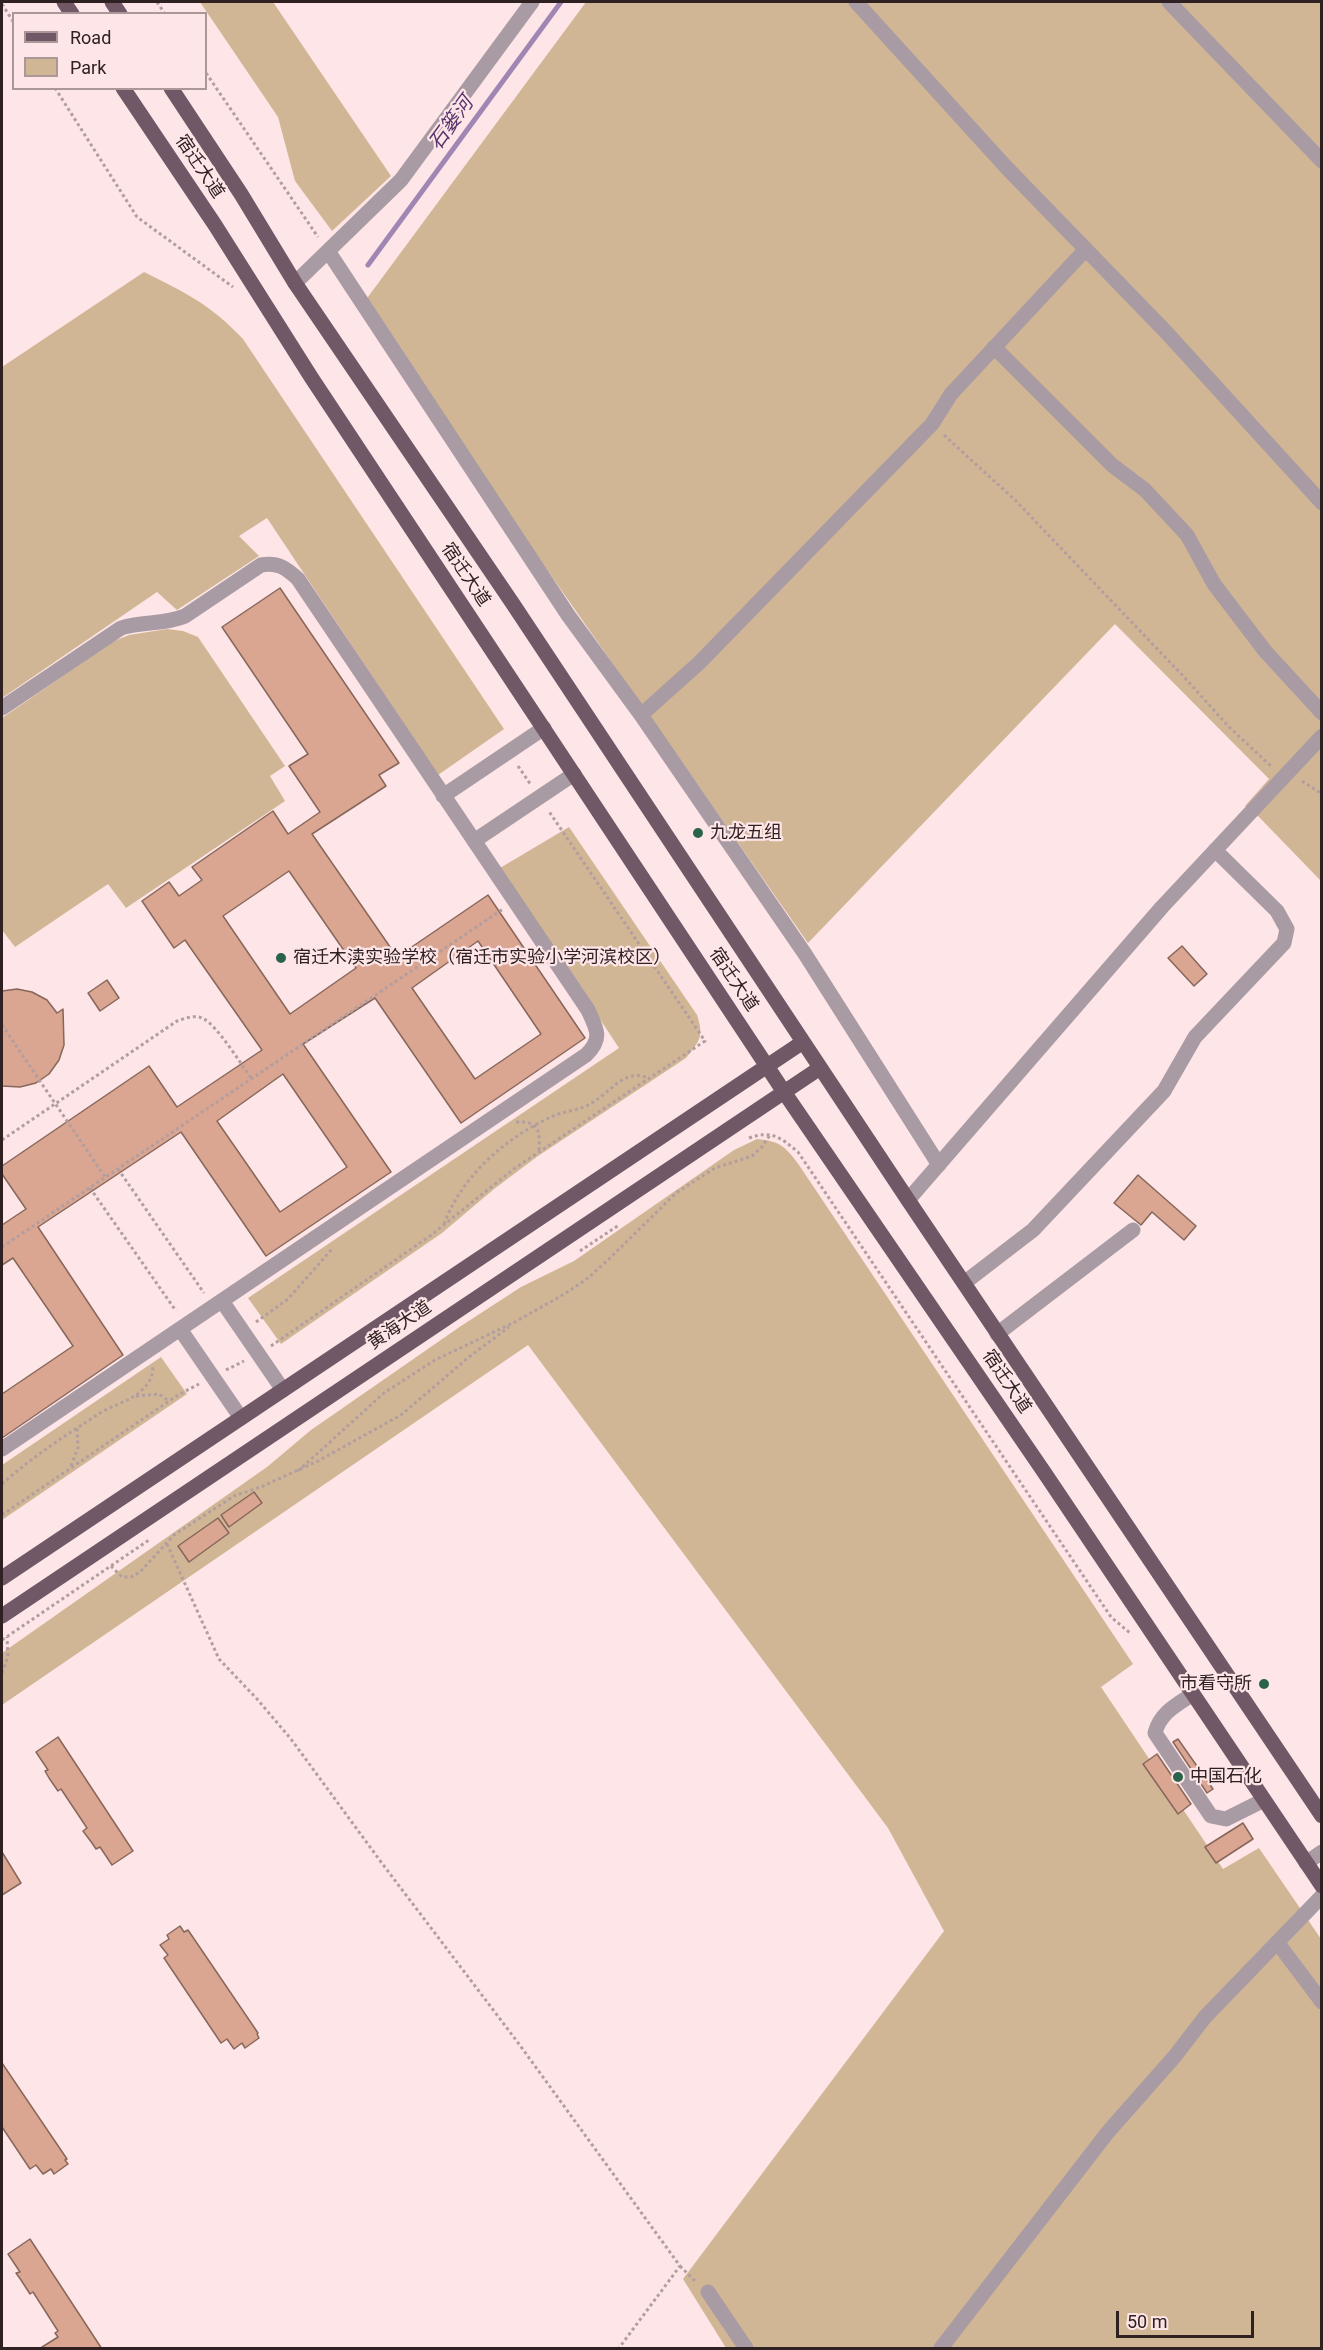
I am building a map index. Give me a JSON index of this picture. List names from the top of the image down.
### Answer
{
  "streets": {
    "main road": ["宿迁大道", "黄海大道"]
  },
  "crossings": [
    ["宿迁大道", "黄海大道"]
  ],
  "water": ["石篓河"],
  "places": [
    "九龙五组",
    "宿迁木渎实验学校（宿迁市实验小学河滨校区）",
    "市看守所",
    "中国石化"
  ],
  "legend": ["Road", "Park"],
  "scale_bar": "50 m"
}
